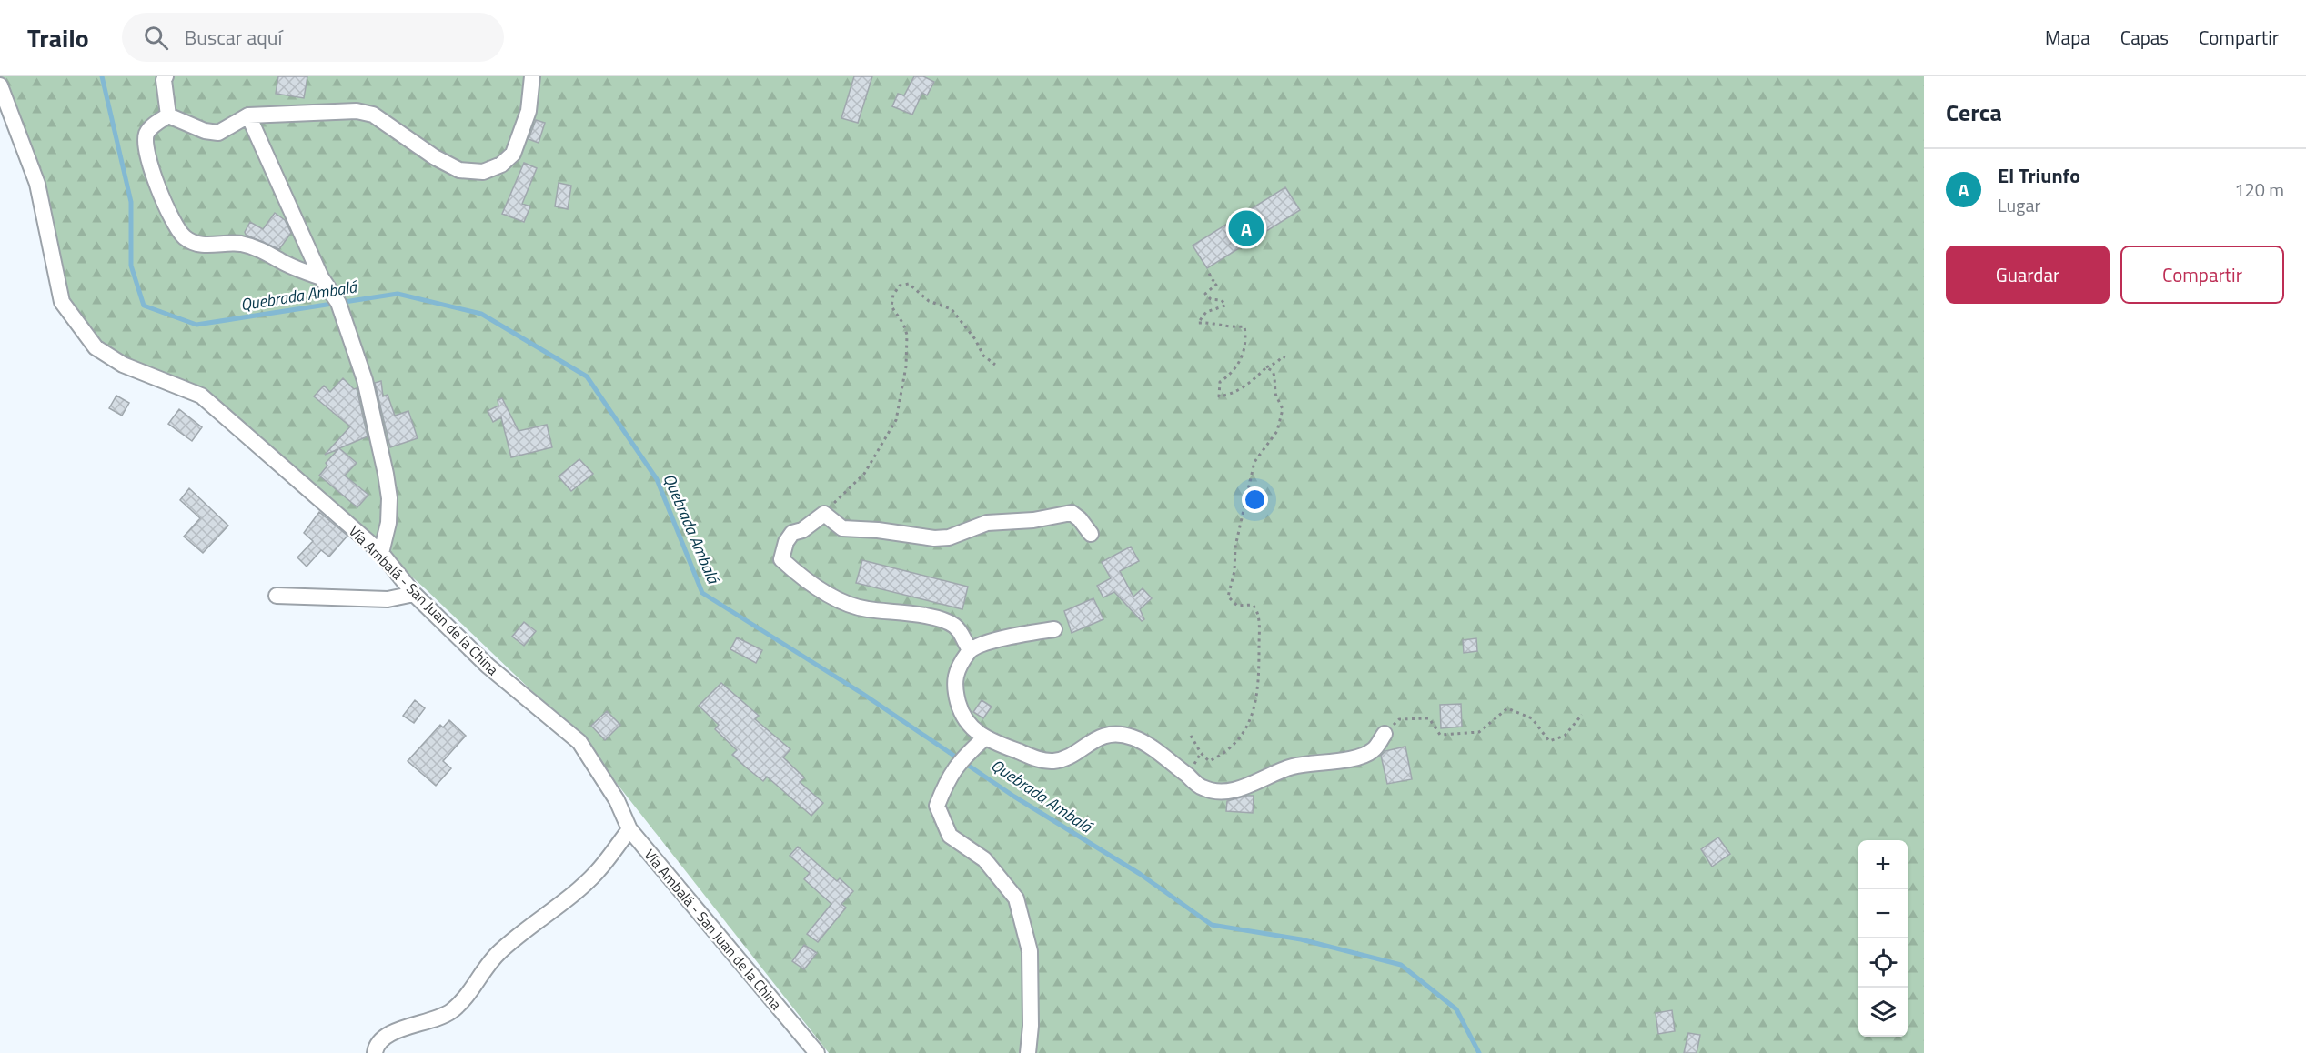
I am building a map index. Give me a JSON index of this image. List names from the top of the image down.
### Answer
{
  "streets": {
    "street": ["Vía Ambalá - San Juan de la China"]
  },
  "water": ["Quebrada Ambalá"],
  "page": {
    "header": "Trailo",
    "search": "Buscar aquí",
    "nav": ["Mapa", "Capas", "Compartir"],
    "heading": "Cerca",
    "list": [
      {
        "mark": "A",
        "name": "El Triunfo",
        "note": "Lugar",
        "value": "120 m"
      }
    ],
    "pins": "A",
    "buttons": ["Guardar", "Compartir"],
    "map_buttons": ["+", "−"]
  }
}
